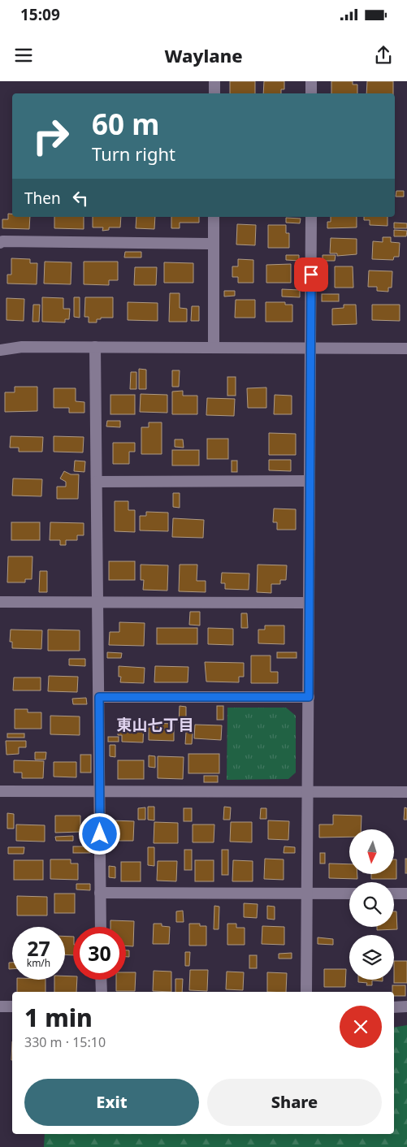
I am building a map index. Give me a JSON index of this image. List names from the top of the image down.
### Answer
{
  "districts": ["東山七丁目"],
  "north": "bottom",
  "page": {
    "status": "15:09",
    "header": "Waylane",
    "turn": ["60 m", "Turn right"],
    "then": "Then",
    "speed": "27 km/h",
    "limit": "30",
    "heading": ["1 min", "330 m · 15:10"],
    "buttons": ["Exit", "Share"]
  }
}
